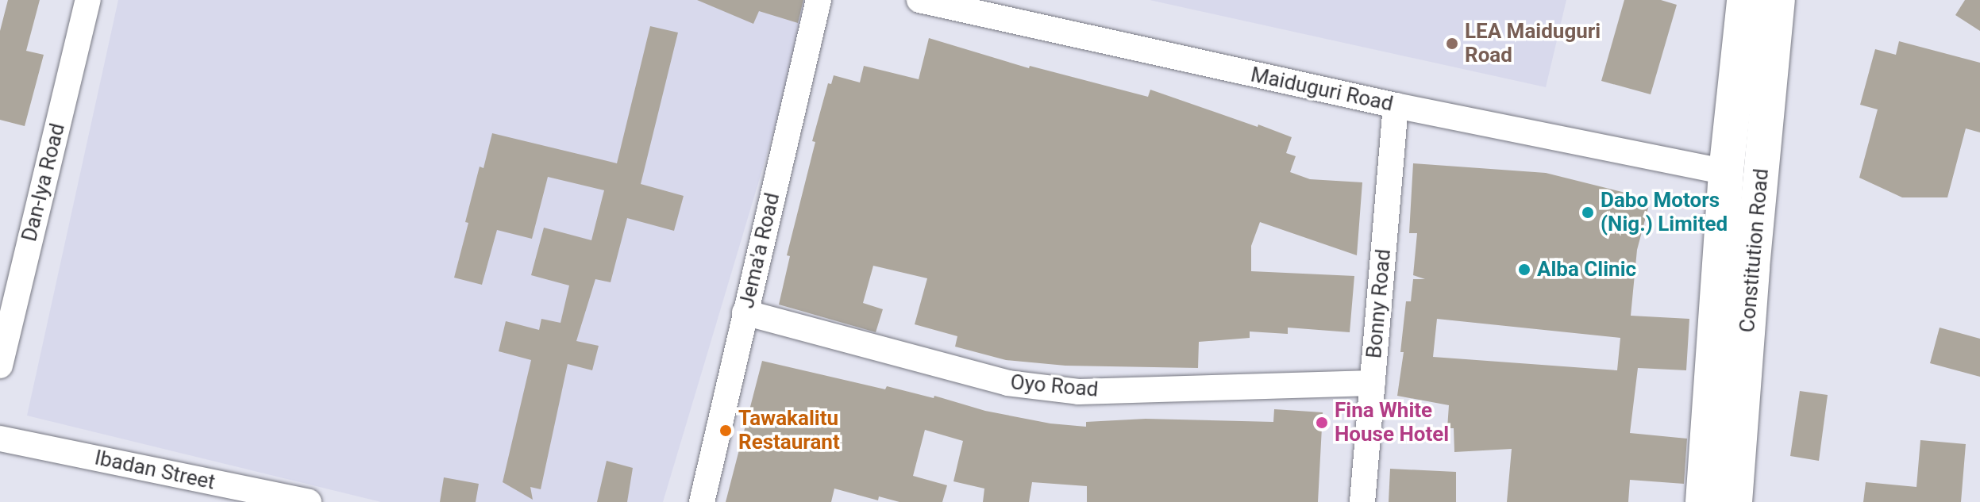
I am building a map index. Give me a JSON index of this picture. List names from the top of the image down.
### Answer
{
  "streets": {
    "main road": ["Constitution Road"],
    "street": [
      "Maiduguri Road",
      "Dan-Iya Road",
      "Jema'a Road",
      "Bonny Road",
      "Oyo Road",
      "Ibadan Street"
    ]
  },
  "crossings": [
    ["Maiduguri Road", "Constitution Road"],
    ["Maiduguri Road", "Bonny Road"],
    ["Jema'a Road", "Oyo Road"],
    ["Bonny Road", "Oyo Road"]
  ],
  "places": [
    "LEA Maiduguri Road",
    "Dabo Motors (Nig.) Limited",
    "Alba Clinic",
    "Fina White House Hotel",
    "Tawakalitu Restaurant"
  ]
}
